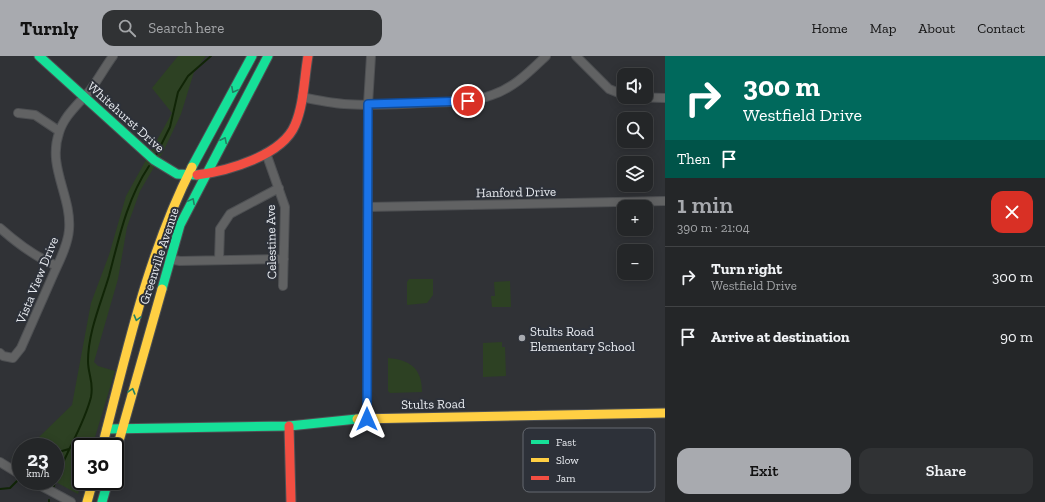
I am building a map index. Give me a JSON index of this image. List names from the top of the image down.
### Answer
{
  "streets": {
    "street": [
      "Whitehurst Drive",
      "Hanford Drive",
      "Celestine Ave",
      "Greenville Avenue",
      "Vista View Drive",
      "Stults Road"
    ]
  },
  "crossings": [
    ["Whitehurst Drive", "Celestine Ave"],
    ["Whitehurst Drive", "Greenville Avenue"],
    ["Whitehurst Drive", "Vista View Drive"],
    ["Greenville Avenue", "Stults Road"]
  ],
  "places": ["Stults Road Elementary School"],
  "legend": ["Fast", "Slow", "Jam"],
  "page": {
    "header": "Turnly",
    "search": "Search here",
    "nav": [
      "Home",
      "Map",
      "About",
      "Contact"
    ],
    "turn": ["300 m", "Westfield Drive"],
    "map_buttons": ["+", "−"],
    "then": "Then",
    "heading": ["1 min", "390 m · 21:04"],
    "list": [
      {
        "name": "Turn right",
        "note": "Westfield Drive",
        "value": "300 m"
      },
      {
        "name": "Arrive at destination",
        "value": "90 m"
      }
    ],
    "speed": "23 km/h",
    "limit": "30",
    "buttons": ["Exit", "Share"]
  }
}
